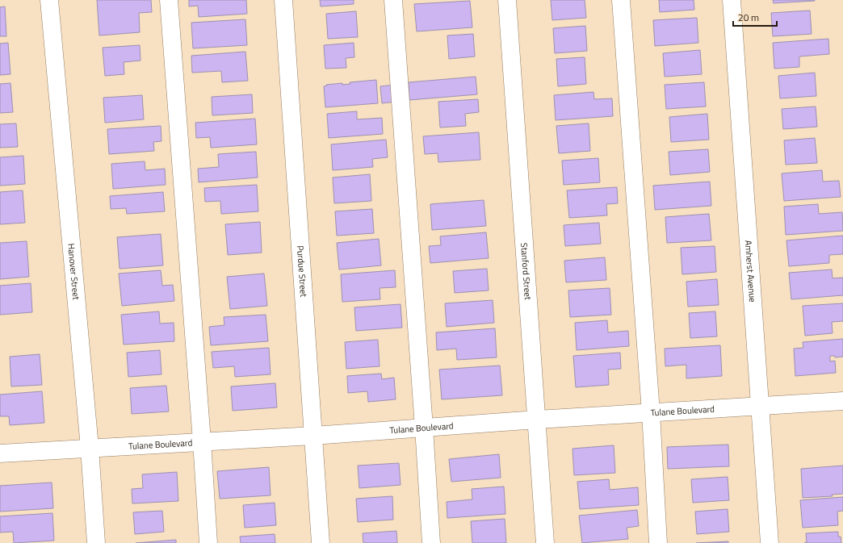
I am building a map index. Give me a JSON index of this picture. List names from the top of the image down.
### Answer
{
  "streets": {
    "street": [
      "Hanover Street",
      "Purdue Street",
      "Stanford Street",
      "Amherst Avenue",
      "Tulane Boulevard"
    ]
  },
  "crossings": [
    ["Hanover Street", "Tulane Boulevard"],
    ["Purdue Street", "Tulane Boulevard"],
    ["Stanford Street", "Tulane Boulevard"],
    ["Amherst Avenue", "Tulane Boulevard"]
  ],
  "scale_bar": "20 m"
}
